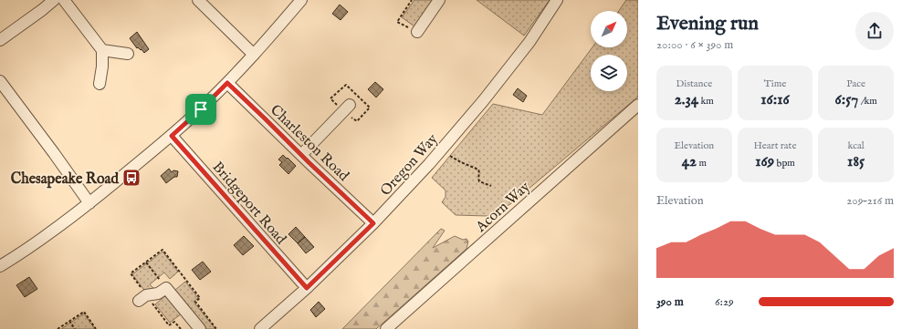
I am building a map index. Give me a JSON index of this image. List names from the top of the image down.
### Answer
{
  "streets": {
    "street": [
      "Charleston Road",
      "Oregon Way",
      "Bridgeport Road",
      "Acorn Way"
    ]
  },
  "crossings": [
    ["Charleston Road", "Oregon Way"],
    ["Oregon Way", "Bridgeport Road"]
  ],
  "places": {
    "bus stop": ["Chesapeake Road"]
  },
  "north": "top right",
  "page": {
    "heading": ["Evening run", "20:00 · 6 × 390 m"],
    "stats": [
      ["Distance", "2.34 km"],
      ["Time", "16:16"],
      ["Pace", "6:57 /km"],
      ["Elevation", "42 m"],
      ["Heart rate", "169 bpm"],
      ["kcal", "185"]
    ],
    "chart": ["Elevation", "209–216 m"],
    "list": [
      {
        "name": "390 m",
        "note": "6:29"
      }
    ]
  }
}
